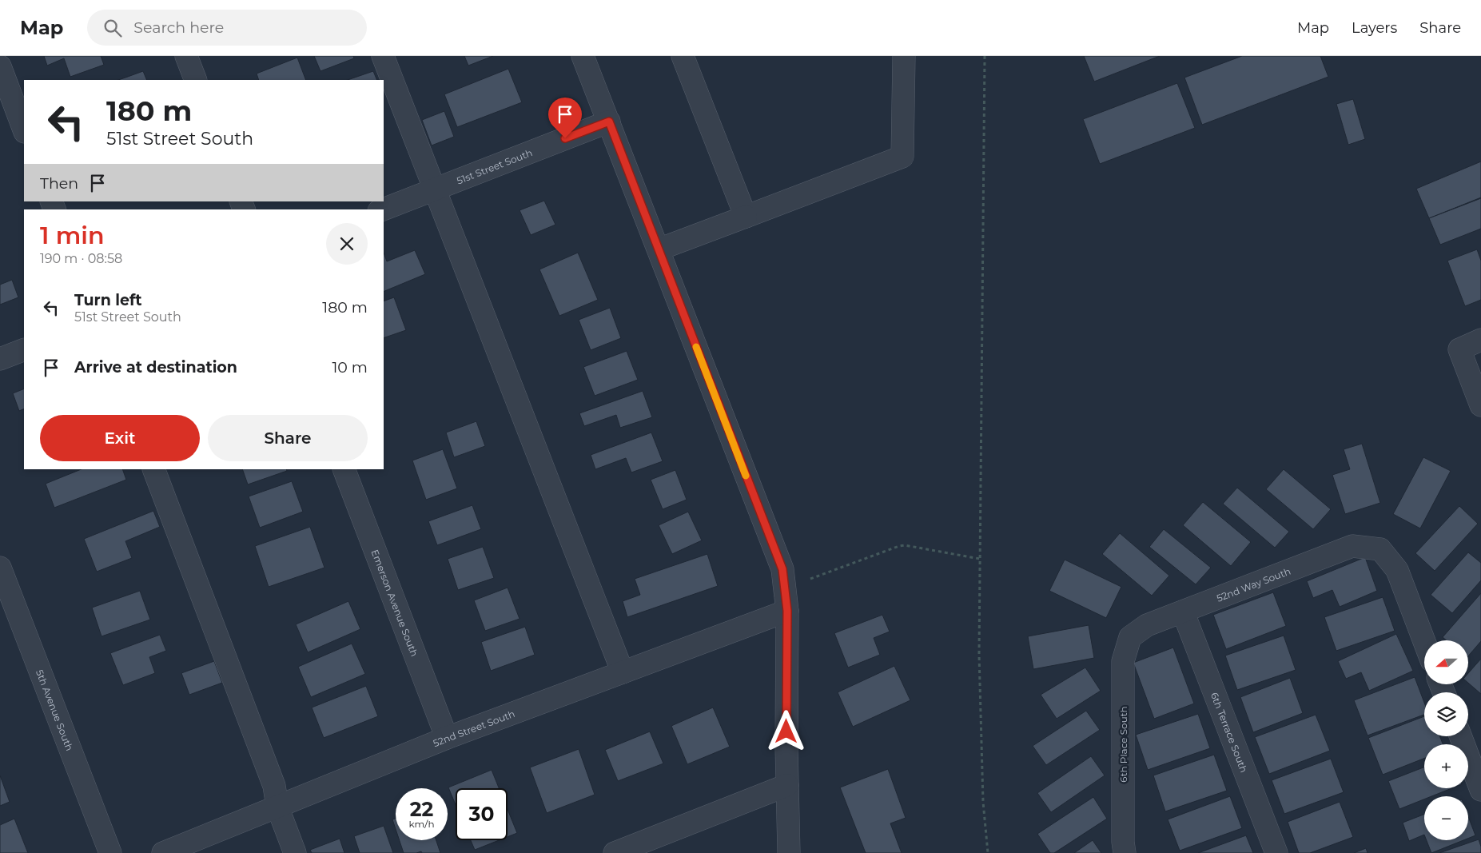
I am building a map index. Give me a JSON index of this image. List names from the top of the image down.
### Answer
{
  "streets": {
    "street": [
      "51st Street South",
      "52nd Way South",
      "Emerson Avenue South",
      "5th Avenue South",
      "52nd Street South",
      "6th Terrace South",
      "6th Place South"
    ]
  },
  "crossings": [
    ["52nd Way South", "6th Terrace South"],
    ["52nd Way South", "6th Place South"],
    ["Emerson Avenue South", "52nd Street South"]
  ],
  "north": "left",
  "page": {
    "header": "Map",
    "search": "Search here",
    "nav": ["Map", "Layers", "Share"],
    "turn": ["180 m", "51st Street South"],
    "then": "Then",
    "heading": ["1 min", "190 m · 08:58"],
    "list": [
      {
        "name": "Turn left",
        "note": "51st Street South",
        "value": "180 m"
      },
      {
        "name": "Arrive at destination",
        "value": "10 m"
      }
    ],
    "buttons": ["Exit", "Share"],
    "map_buttons": ["+", "−"],
    "speed": "22 km/h",
    "limit": "30"
  }
}
